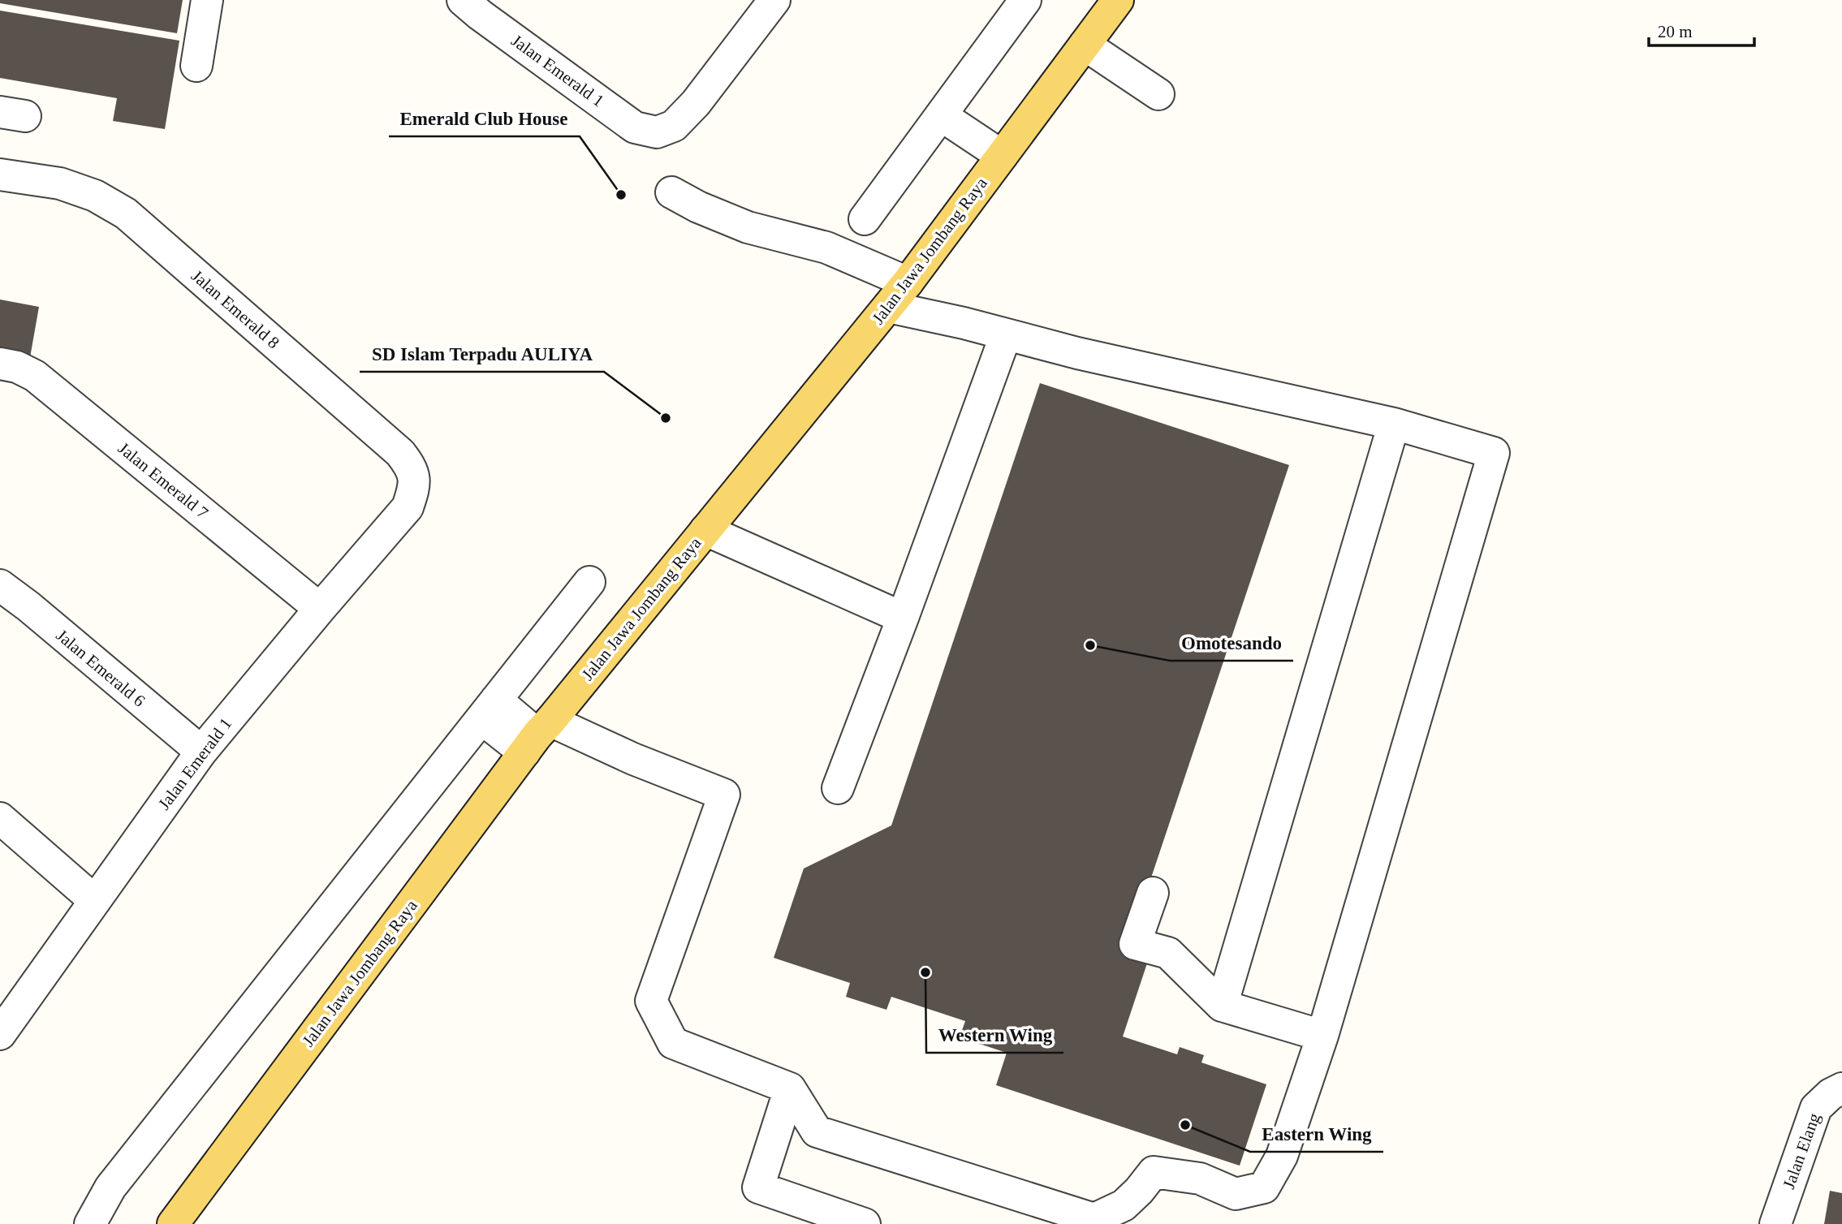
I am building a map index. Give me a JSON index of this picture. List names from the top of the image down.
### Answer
{
  "streets": {
    "main road": ["Jalan Jawa Jombang Raya"],
    "street": [
      "Jalan Emerald 1",
      "Jalan Emerald 8",
      "Jalan Emerald 7",
      "Jalan Emerald 6",
      "Jalan Elang"
    ]
  },
  "crossings": [
    ["Jalan Emerald 1", "Jalan Emerald 8"],
    ["Jalan Emerald 1", "Jalan Emerald 7"],
    ["Jalan Emerald 1", "Jalan Emerald 6"]
  ],
  "places": [
    "Emerald Club House",
    "SD Islam Terpadu AULIYA",
    "Omotesando",
    "Western Wing",
    "Eastern Wing"
  ],
  "scale_bar": "20 m"
}
